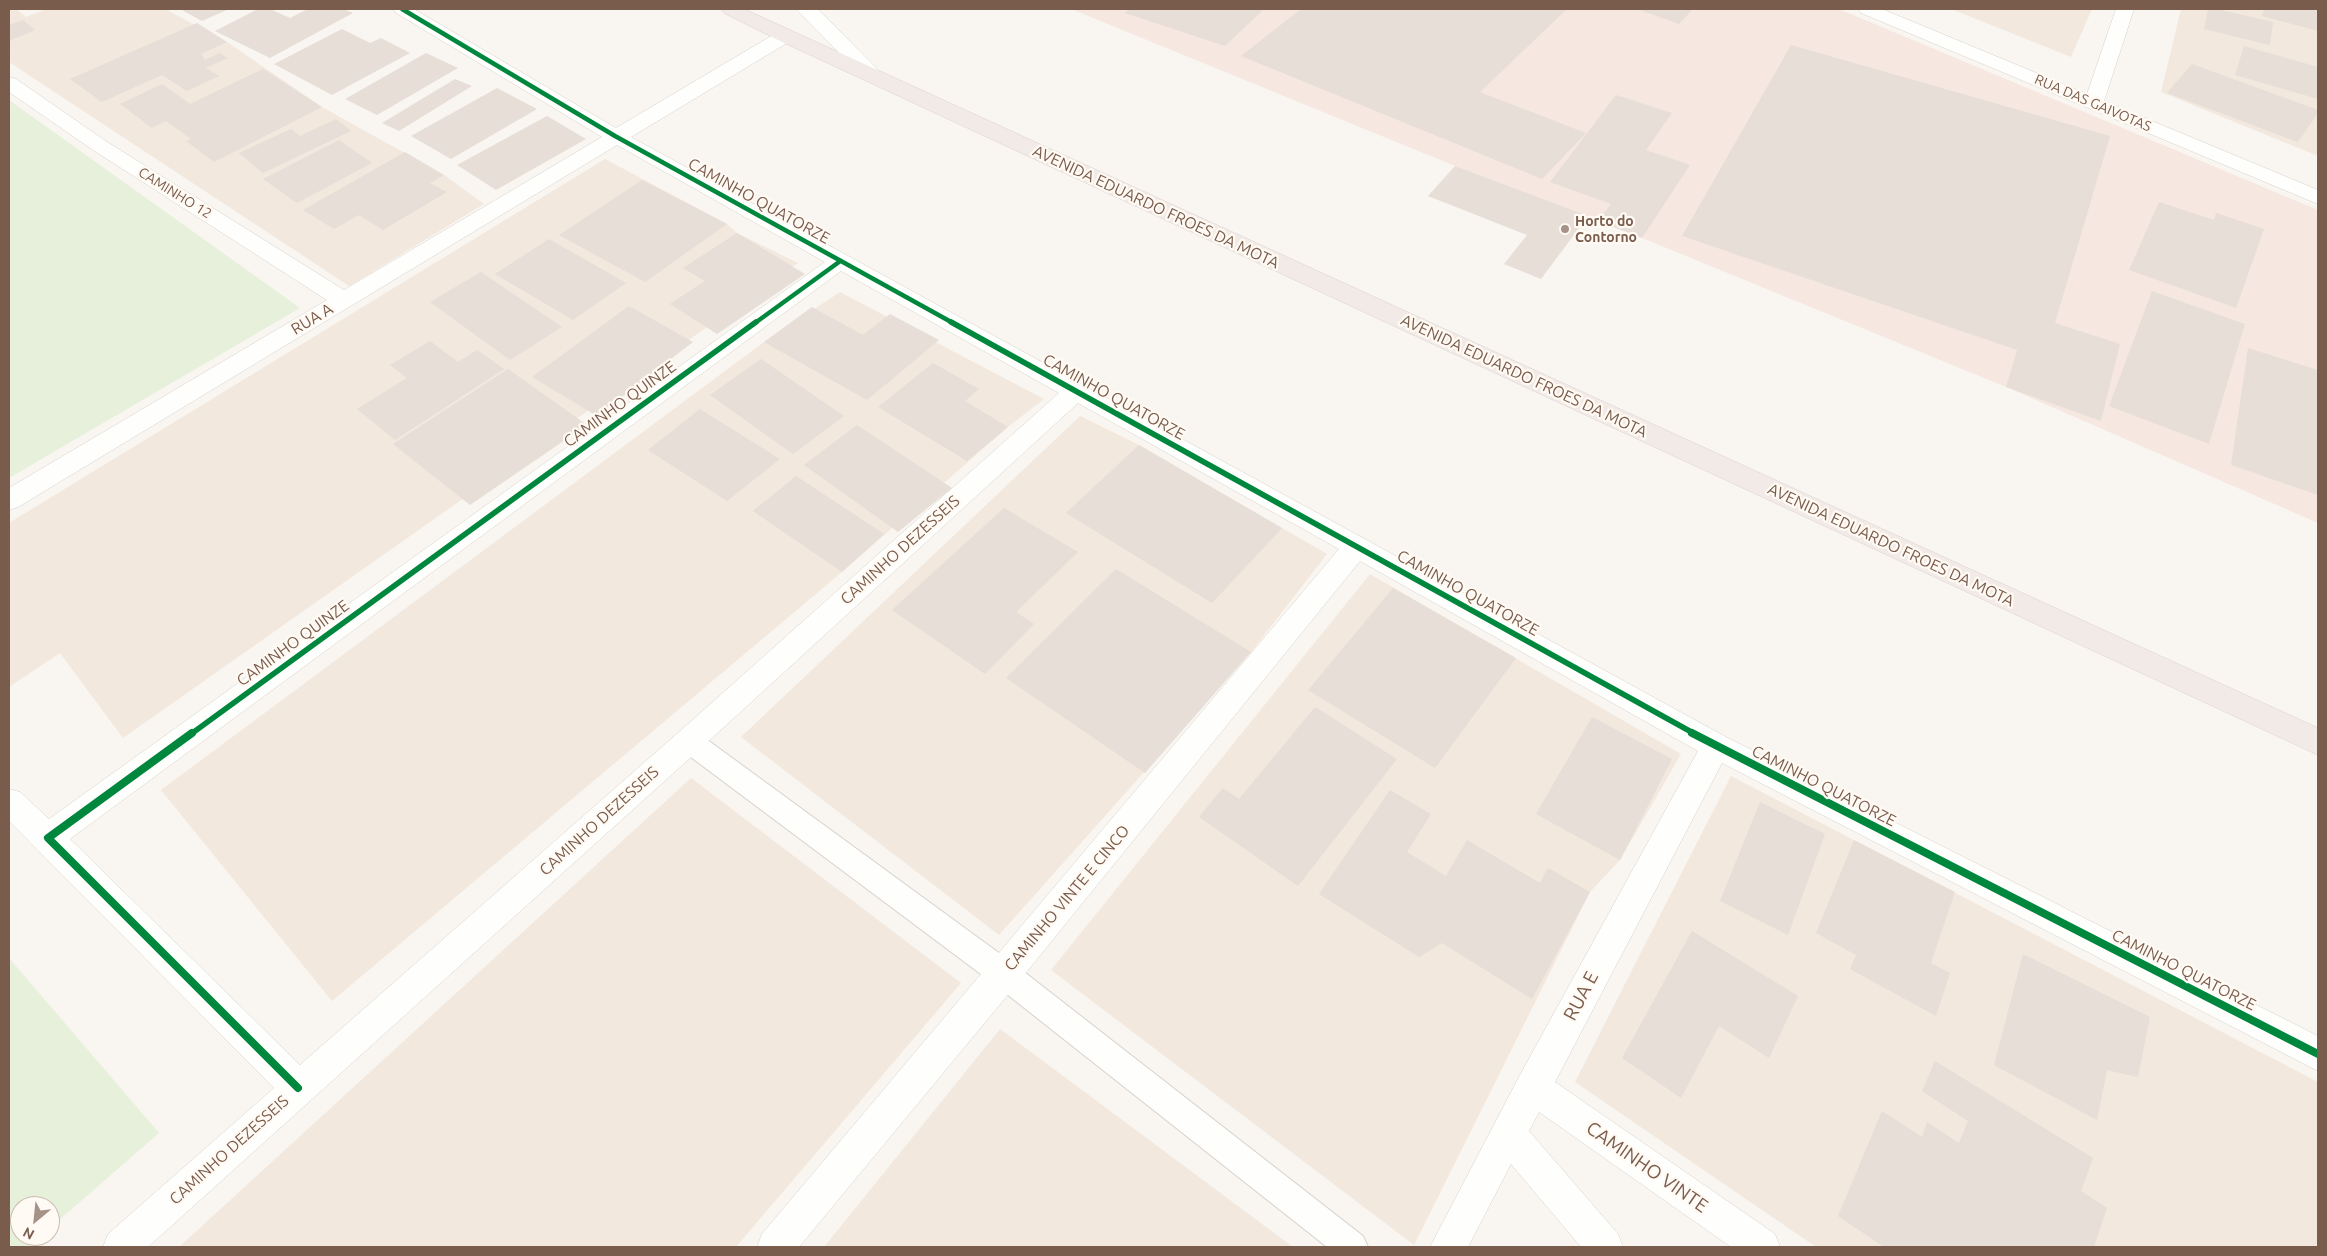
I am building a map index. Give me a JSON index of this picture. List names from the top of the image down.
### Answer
{
  "streets": {
    "highway": ["AVENIDA EDUARDO FROES DA MOTA"],
    "street": [
      "RUA DAS GAIVOTAS",
      "CAMINHO 12",
      "CAMINHO QUATORZE",
      "RUA A",
      "CAMINHO QUINZE",
      "CAMINHO DEZESSEIS",
      "CAMINHO VINTE E CINCO",
      "RUA E",
      "CAMINHO VINTE"
    ]
  },
  "crossings": [
    ["CAMINHO 12", "RUA A"],
    ["CAMINHO QUATORZE", "RUA A"],
    ["CAMINHO QUATORZE", "CAMINHO QUINZE"],
    ["CAMINHO QUATORZE", "CAMINHO DEZESSEIS"],
    ["CAMINHO QUATORZE", "CAMINHO VINTE E CINCO"],
    ["CAMINHO QUATORZE", "RUA E"],
    ["AVENIDA EDUARDO FROES DA MOTA", "RUA A"],
    ["RUA E", "CAMINHO VINTE"]
  ],
  "places": ["Horto do Contorno"],
  "north": "bottom left"
}
